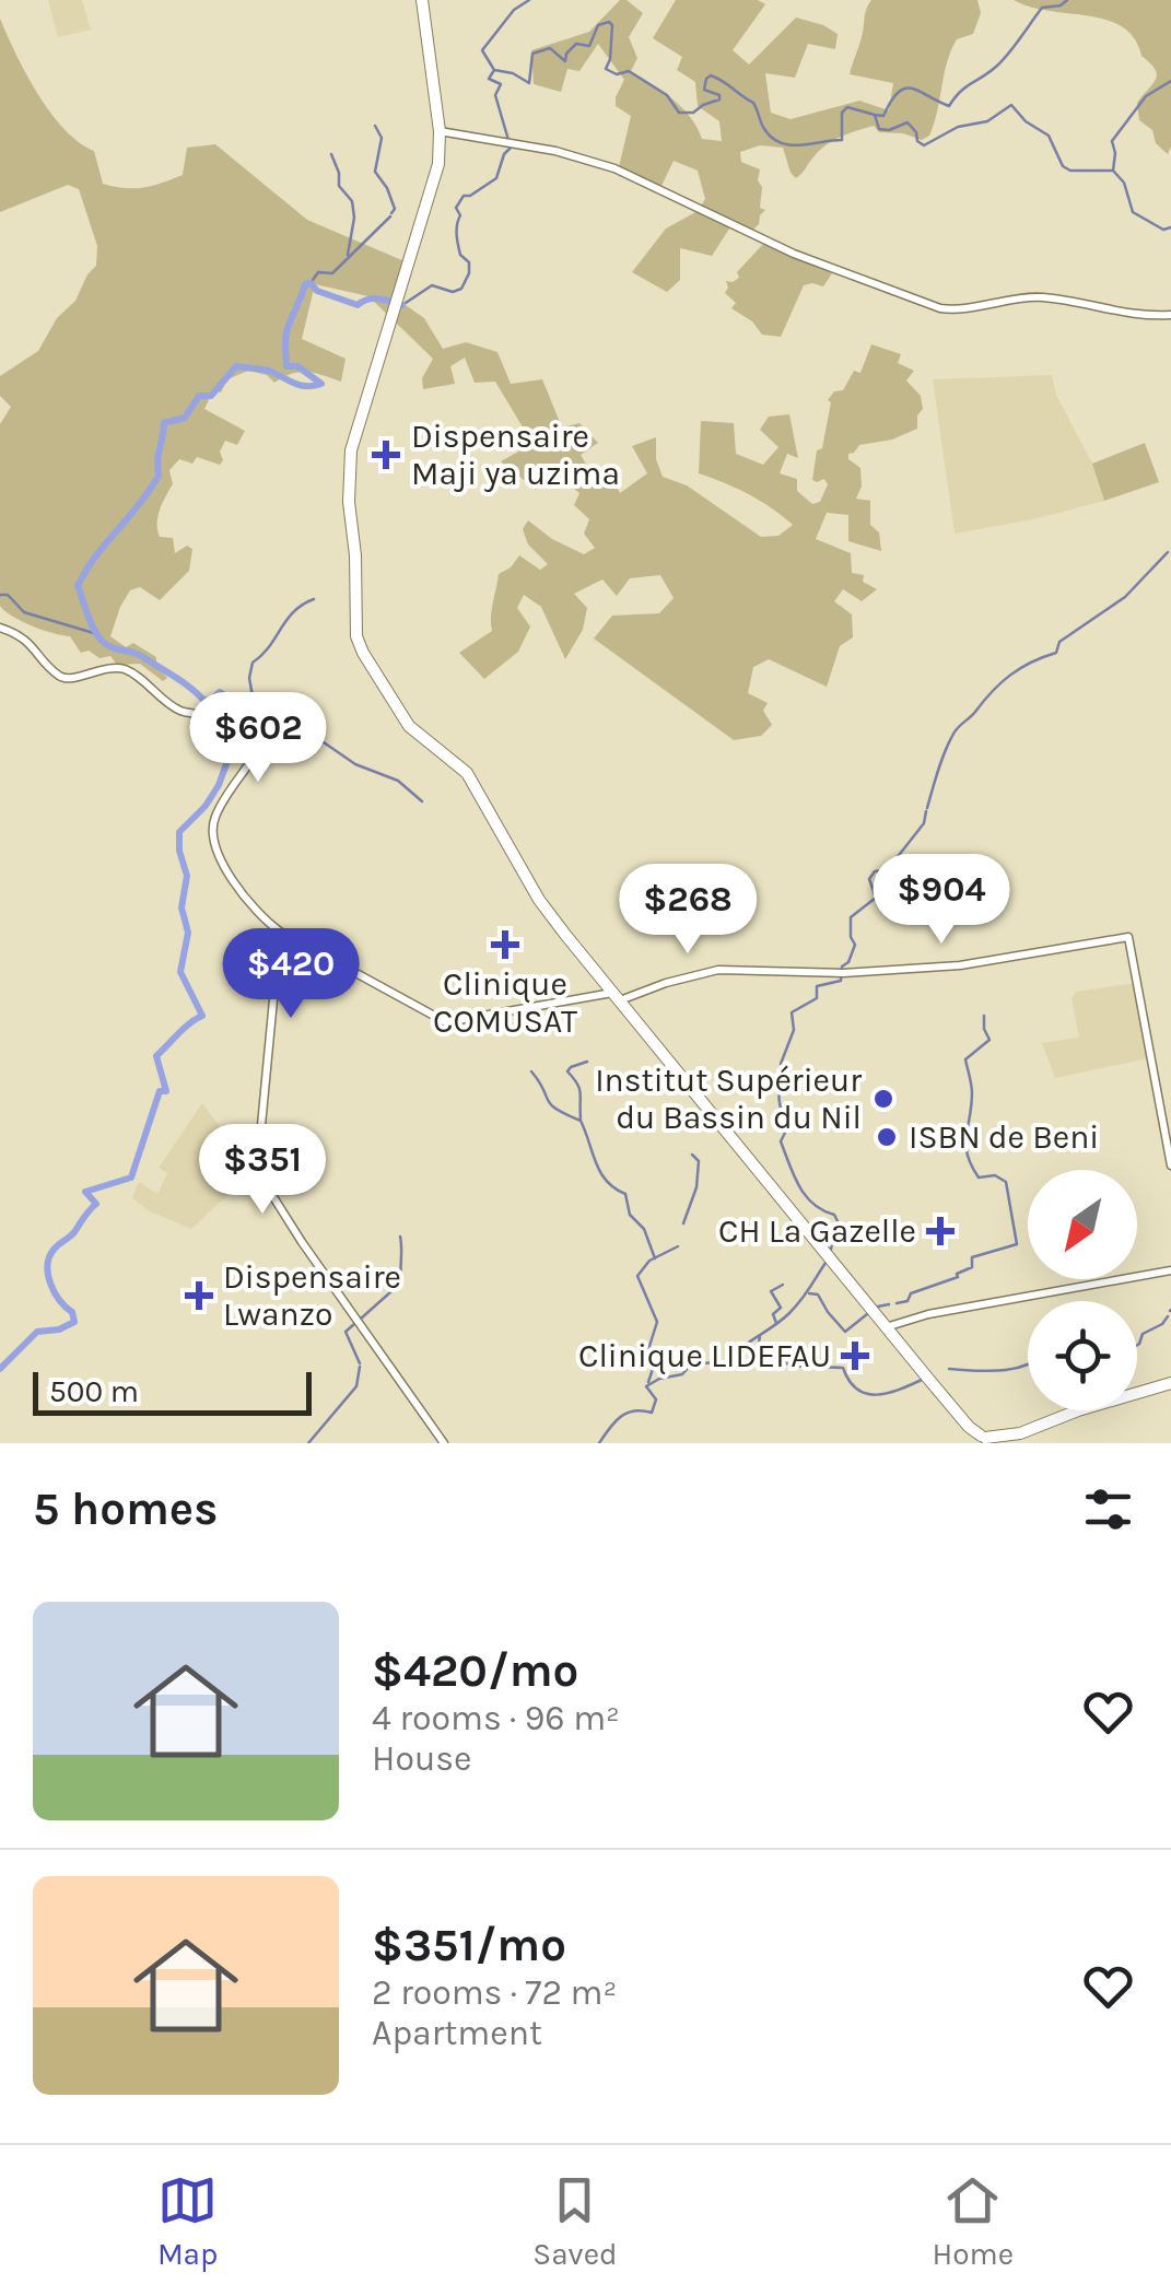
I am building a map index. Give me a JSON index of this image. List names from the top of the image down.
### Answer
{
  "places": {
    "health": [
      "Dispensaire Maji ya uzima",
      "Clinique COMUSAT",
      "CH La Gazelle",
      "Dispensaire Lwanzo",
      "Clinique LIDEFAU"
    ],
    "other": ["Institut Supérieur du Bassin du Nil", "ISBN de Beni"]
  },
  "scale_bar": "500 m",
  "north": "bottom left",
  "page": {
    "price": [
      "$602",
      "$904",
      "$268",
      "$420",
      "$351"
    ],
    "scale": "500 m",
    "heading": "5 homes",
    "list": [
      {
        "name": "$420/mo",
        "note": "4 rooms · 96 m² · House"
      },
      {
        "name": "$351/mo",
        "note": "2 rooms · 72 m² · Apartment"
      }
    ],
    "tabs": ["Map", "Saved", "Home"]
  }
}
